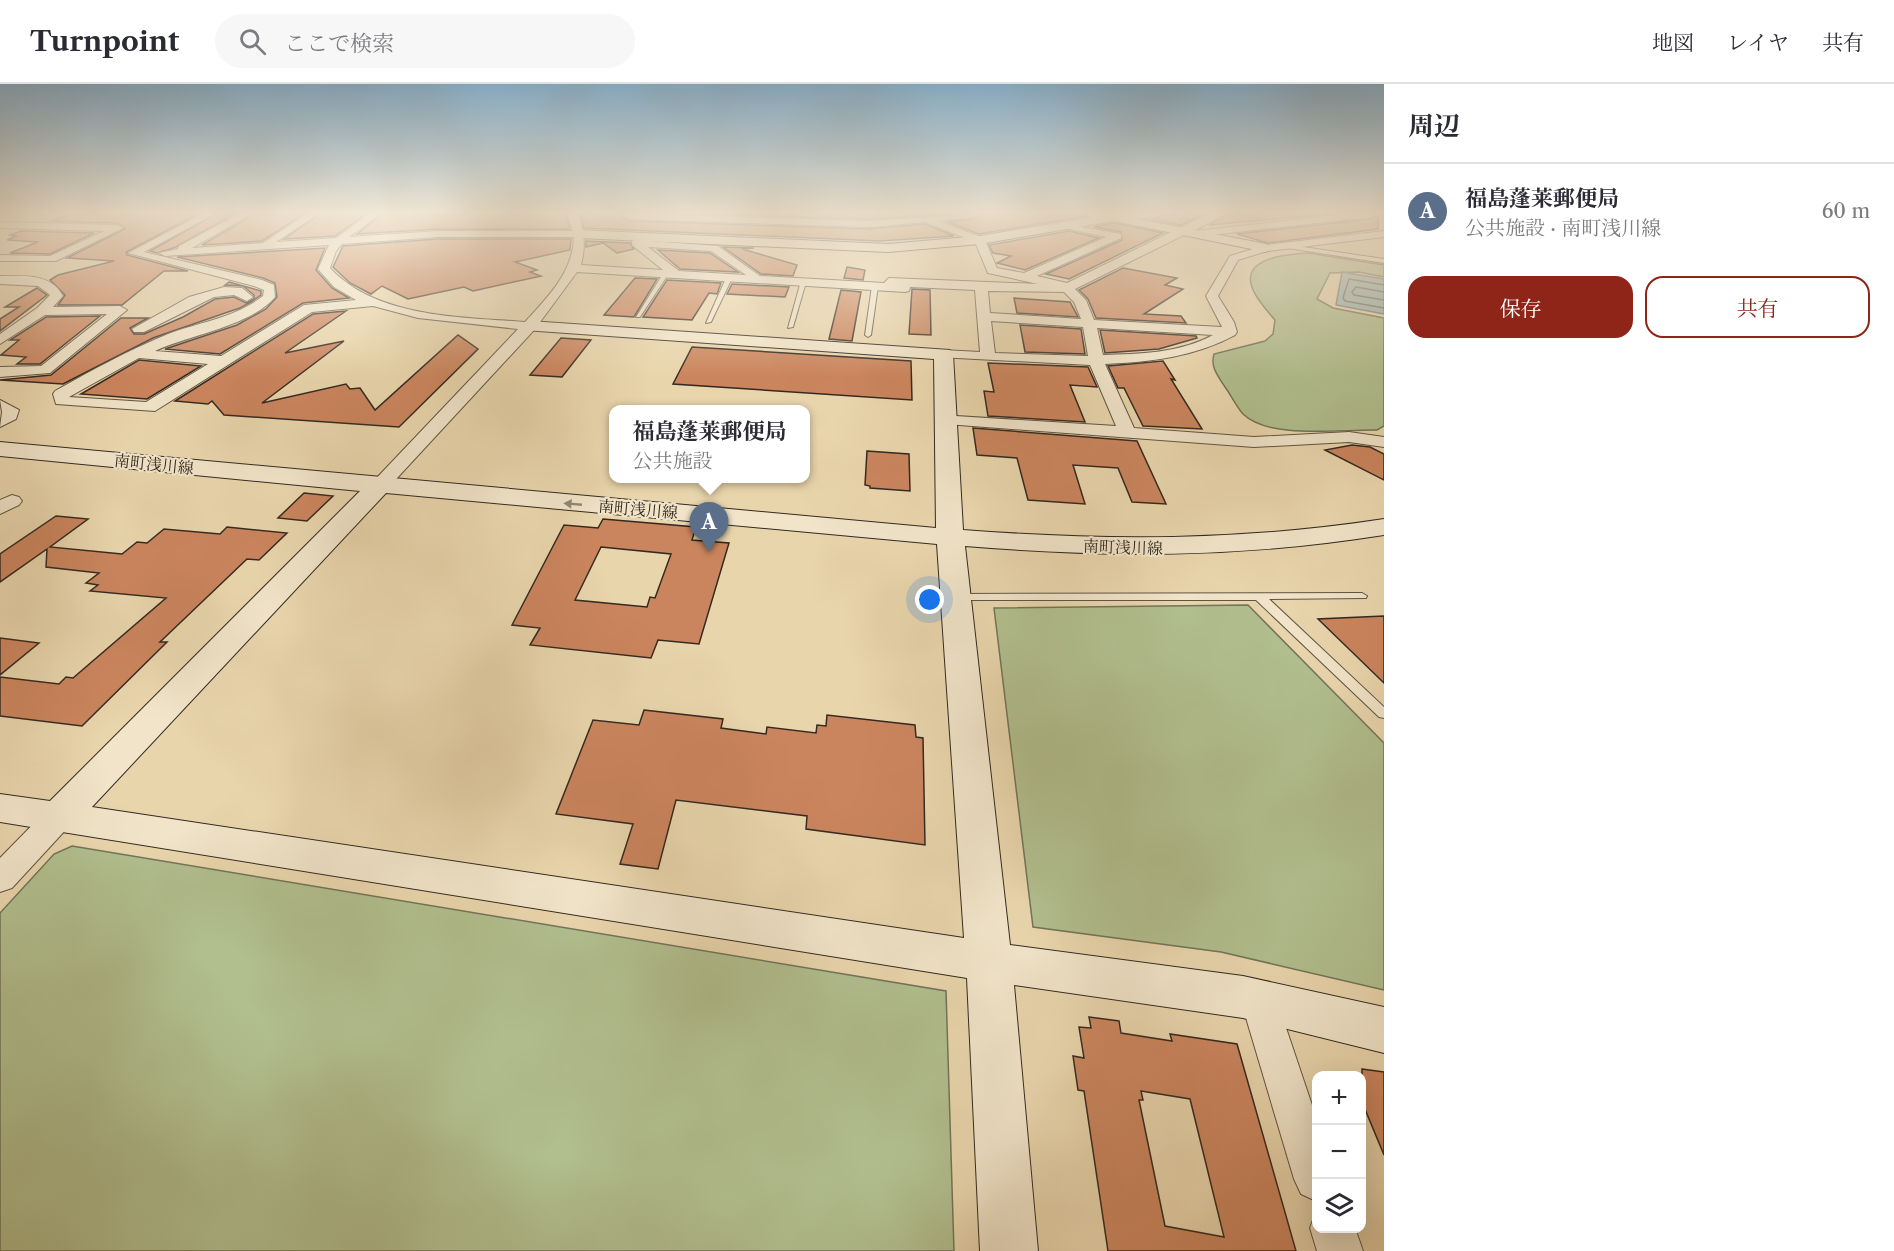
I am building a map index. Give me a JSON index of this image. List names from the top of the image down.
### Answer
{
  "streets": {
    "street": ["南町浅川線"]
  },
  "page": {
    "header": "Turnpoint",
    "search": "ここで検索",
    "nav": ["地図", "レイヤ", "共有"],
    "heading": "周辺",
    "list": [
      {
        "mark": "A",
        "name": "福島蓬莱郵便局",
        "note": "公共施設 · 南町浅川線",
        "value": "60 m"
      }
    ],
    "buttons": ["保存", "共有"],
    "popup": ["福島蓬莱郵便局", "公共施設"],
    "pins": "A",
    "map_buttons": ["+", "−"]
  }
}
